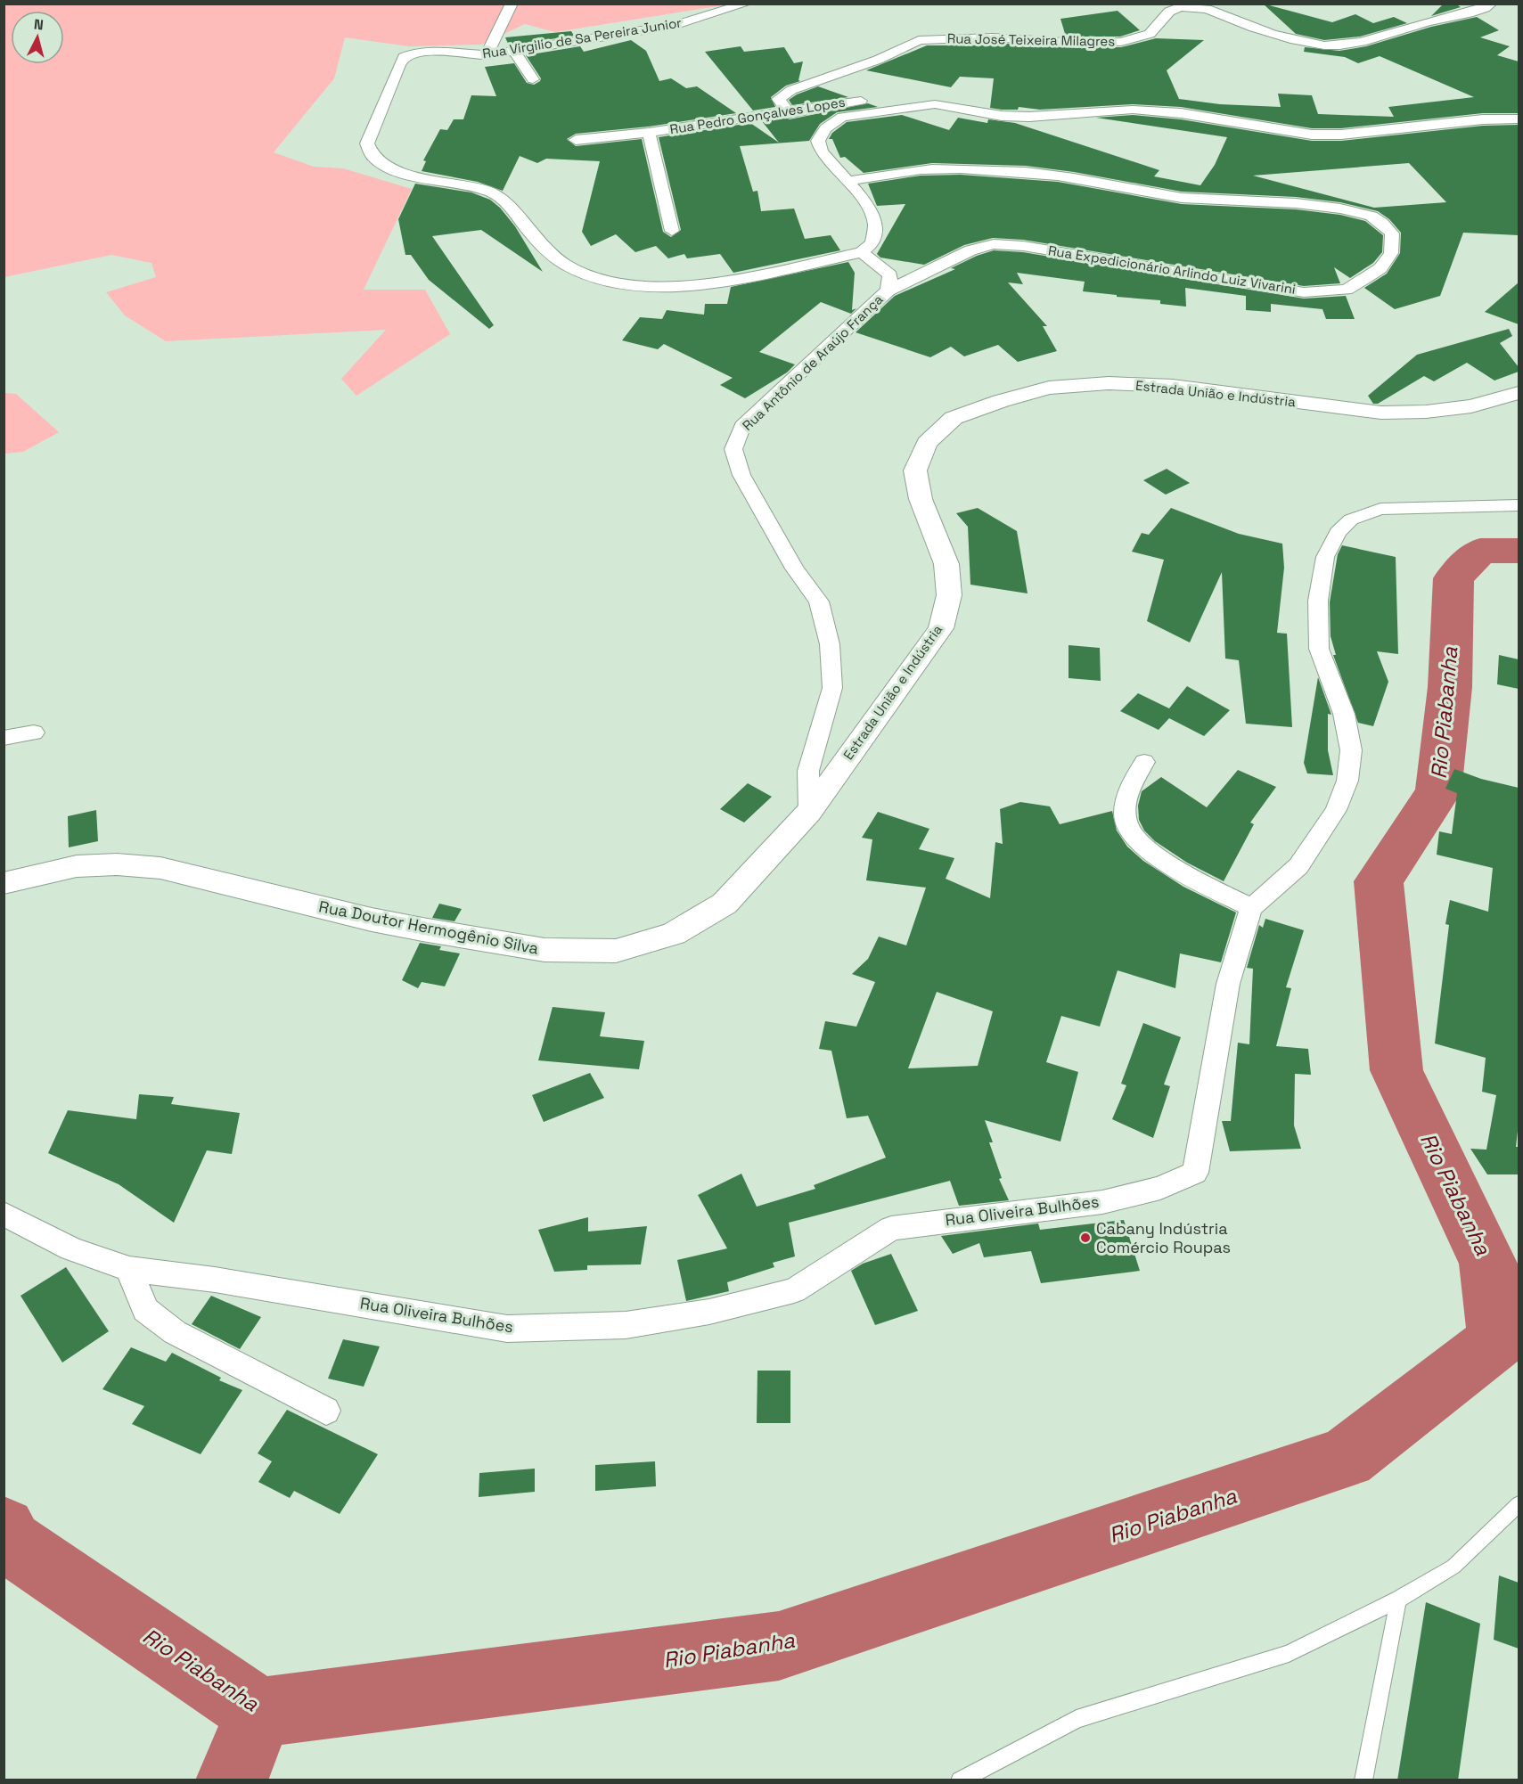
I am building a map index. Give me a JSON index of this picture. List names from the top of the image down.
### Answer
{
  "streets": {
    "main road": ["Estrada União e Indústria", "Rua Doutor Hermogênio Silva"],
    "street": [
      "Rua Virgilio de Sa Pereira Junior",
      "Rua José Teixeira Milagres",
      "Rua Pedro Gonçalves Lopes",
      "Rua Expedicionário Arlindo Luiz Vivarini",
      "Rua Antônio de Araújo França",
      "Rua Oliveira Bulhões"
    ]
  },
  "crossings": [
    ["Rua Virgilio de Sa Pereira Junior", "Rua Antônio de Araújo França"],
    ["Rua José Teixeira Milagres", "Rua Pedro Gonçalves Lopes"],
    ["Rua Expedicionário Arlindo Luiz Vivarini", "Rua Antônio de Araújo França"],
    ["Rua Antônio de Araújo França", "Estrada União e Indústria"],
    ["Rua Antônio de Araújo França", "Rua Doutor Hermogênio Silva"],
    ["Estrada União e Indústria", "Rua Doutor Hermogênio Silva"]
  ],
  "water": ["Rio Piabanha"],
  "places": ["Cabany Indústria Comércio Roupas"],
  "north": "top"
}
